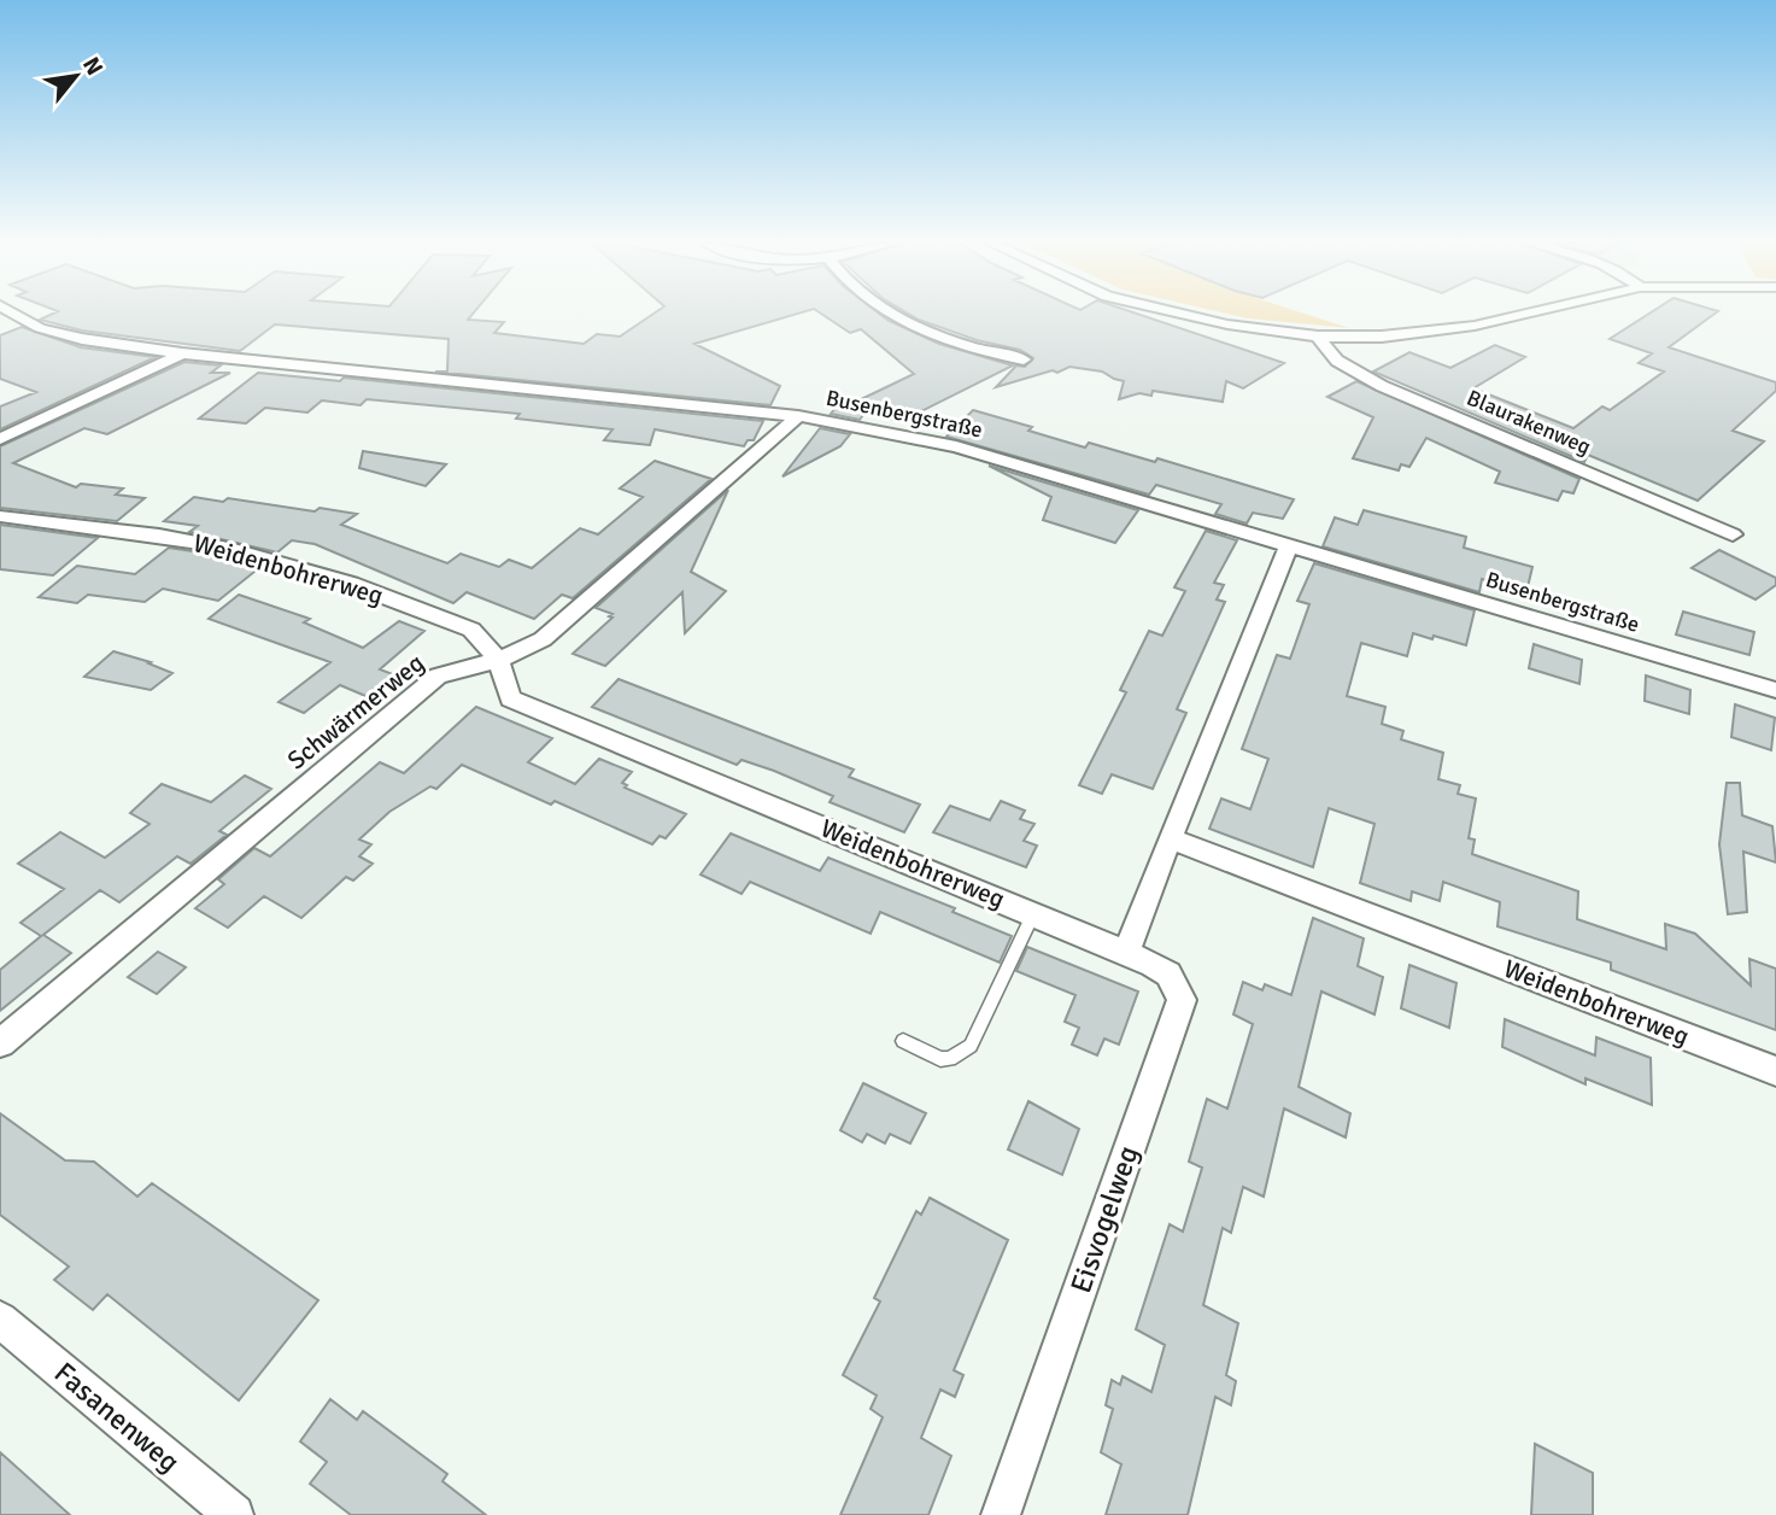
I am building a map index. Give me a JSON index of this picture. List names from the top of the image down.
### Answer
{
  "streets": {
    "street": [
      "Busenbergstraße",
      "Blaurakenweg",
      "Weidenbohrerweg",
      "Schwärmerweg",
      "Eisvogelweg",
      "Fasanenweg"
    ]
  },
  "crossings": [
    ["Busenbergstraße", "Schwärmerweg"],
    ["Weidenbohrerweg", "Schwärmerweg"],
    ["Weidenbohrerweg", "Eisvogelweg"]
  ],
  "north": "top right"
}
